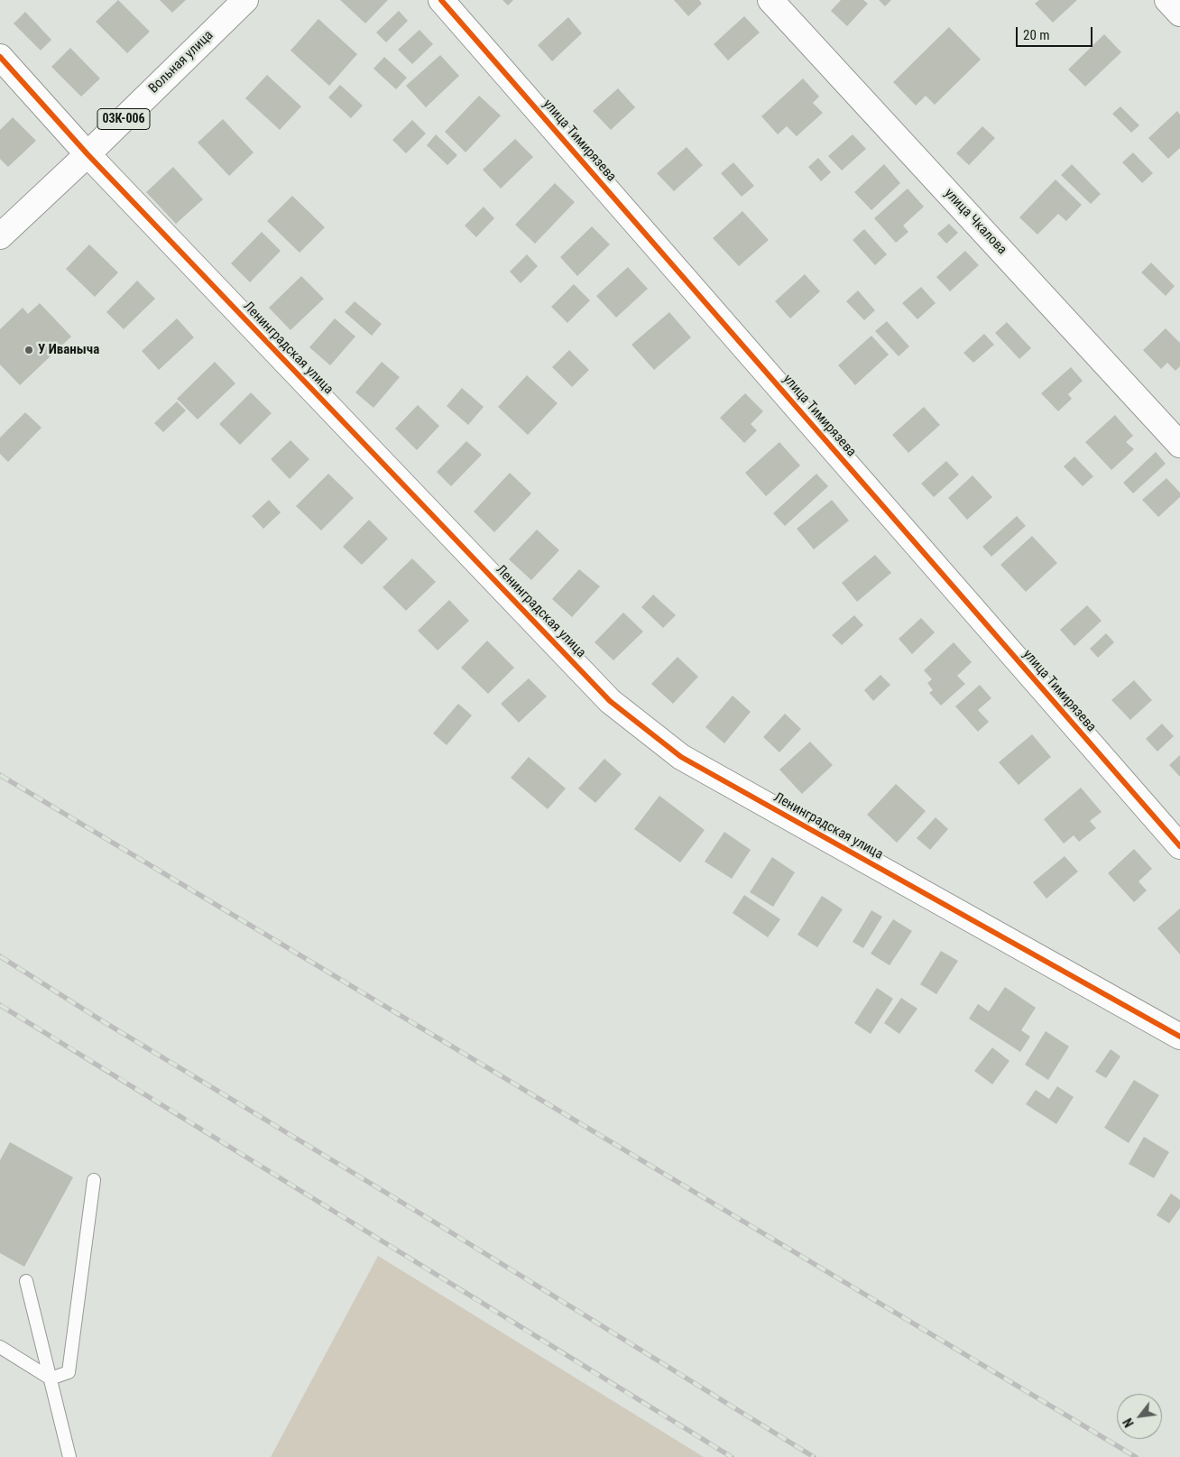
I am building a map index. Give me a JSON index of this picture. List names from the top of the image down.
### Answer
{
  "streets": {
    "street": [
      "Вольная улица",
      "03К-006",
      "улица Тимирязева",
      "улица Чкалова",
      "Ленинградская улица"
    ]
  },
  "crossings": [
    ["Вольная улица", "Ленинградская улица"]
  ],
  "places": ["У Иваныча"],
  "scale_bar": "20 m",
  "north": "bottom left"
}
